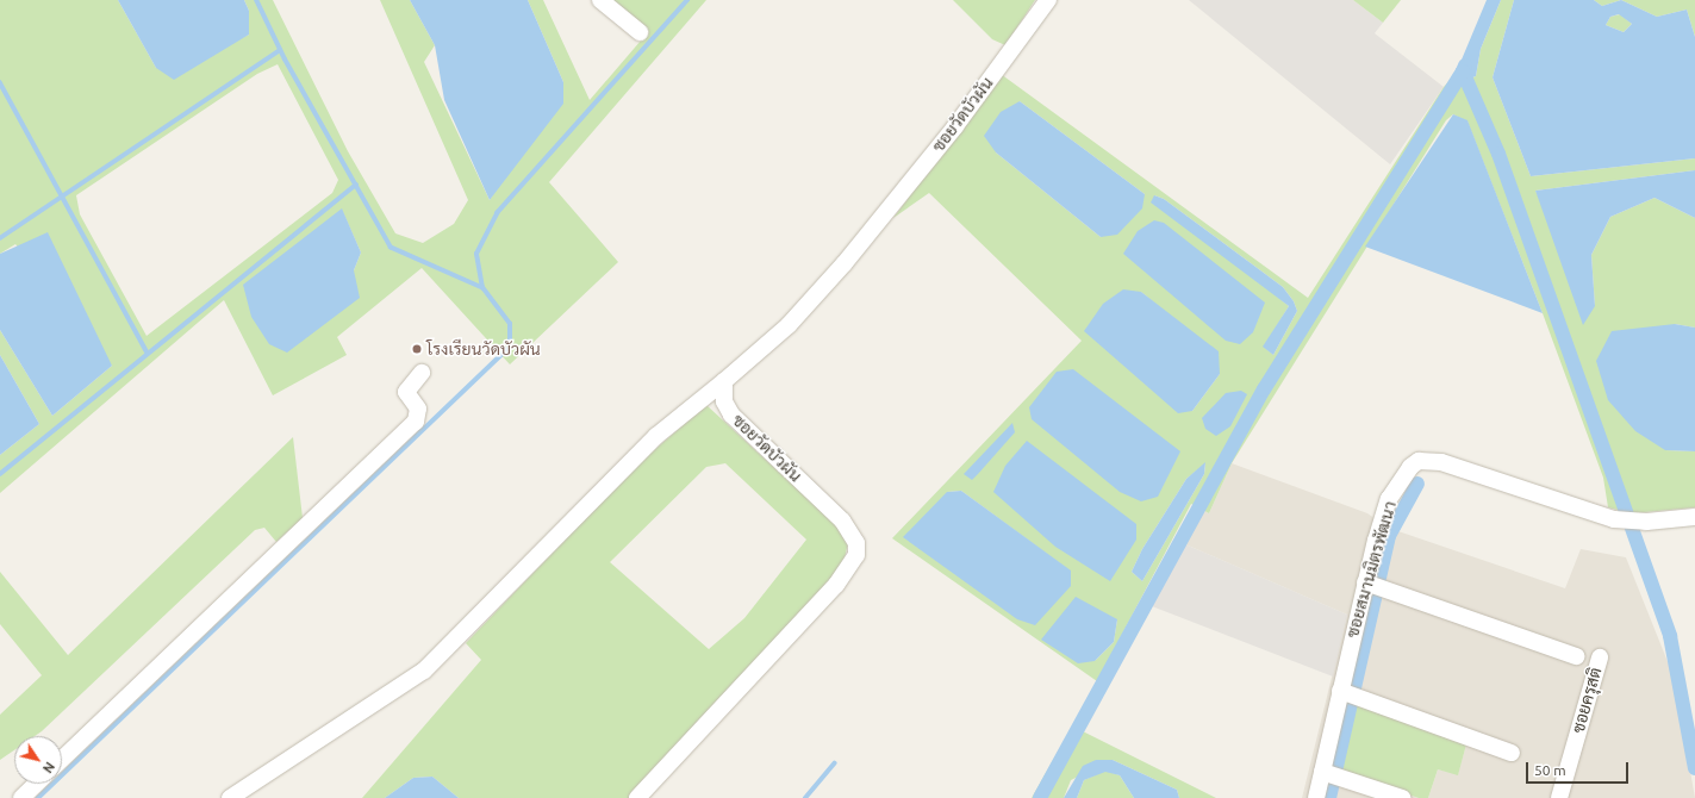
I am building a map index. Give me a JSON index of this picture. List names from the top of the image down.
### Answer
{
  "streets": {
    "street": ["ซอยวัดบัวผัน", "ซอยสมานมิตรพัฒนา", "ซอยครุสติ"]
  },
  "places": ["โรงเรียนวัดบัวผัน"],
  "scale_bar": "50 m",
  "north": "bottom right"
}
